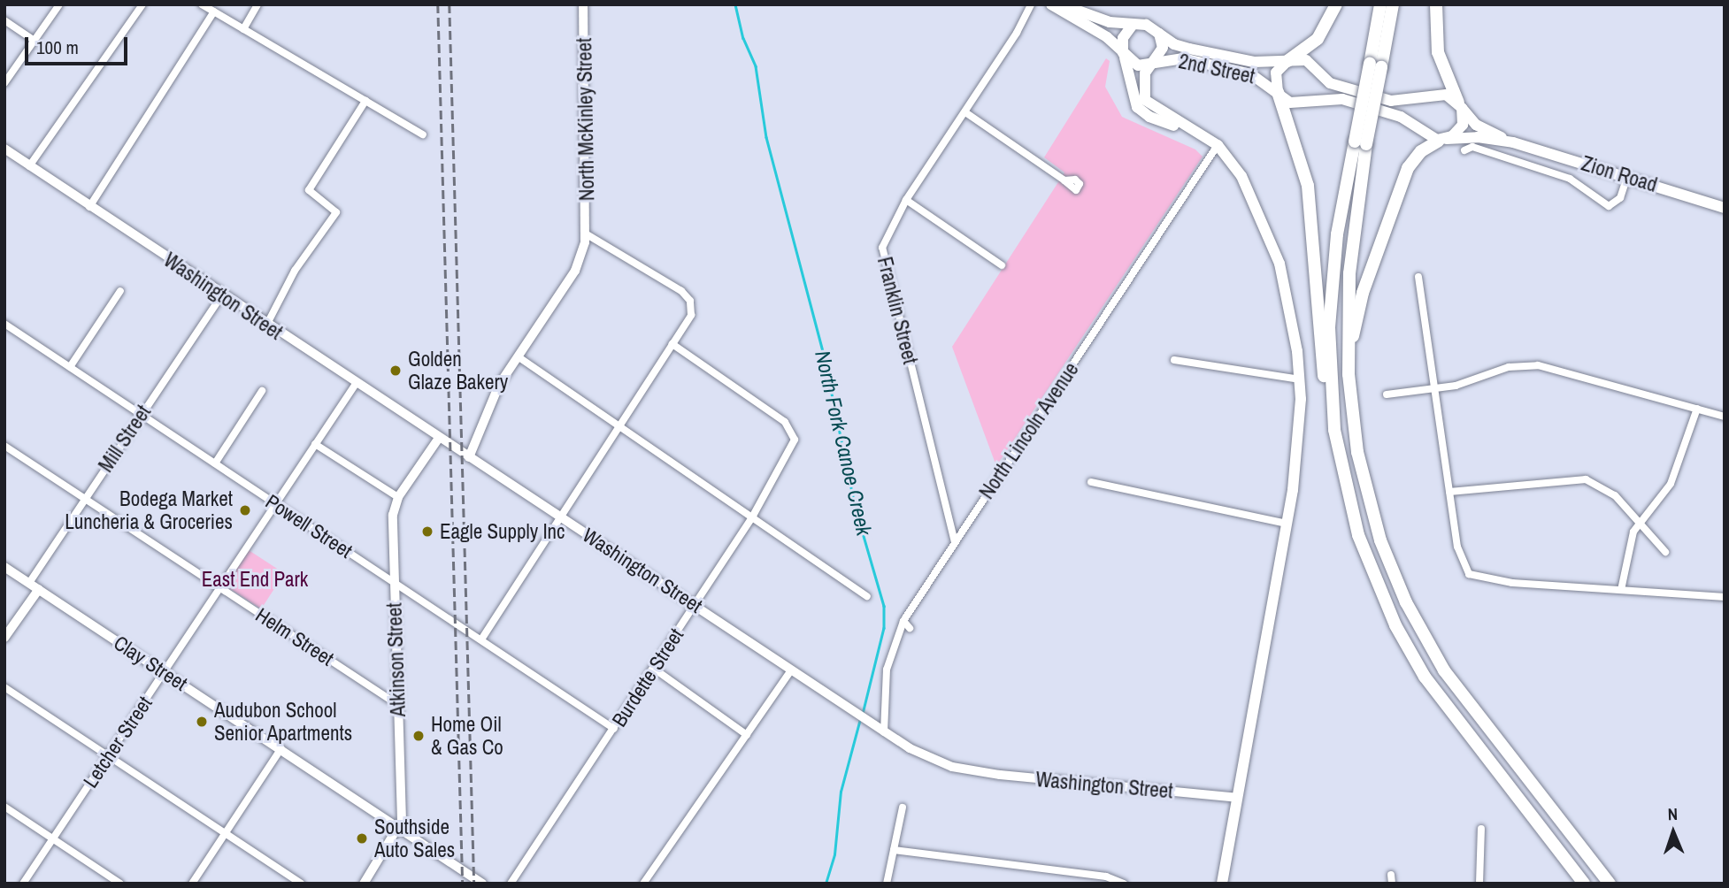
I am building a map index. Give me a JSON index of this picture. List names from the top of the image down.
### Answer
{
  "streets": {
    "main road": ["2nd Street", "Zion Road"],
    "street": [
      "North McKinley Street",
      "Washington Street",
      "Franklin Street",
      "North Lincoln Avenue",
      "Mill Street",
      "Powell Street",
      "Helm Street",
      "Atkinson Street",
      "Clay Street",
      "Burdette Street",
      "Letcher Street"
    ]
  },
  "crossings": [
    ["2nd Street", "Zion Road"],
    ["North McKinley Street", "Washington Street"],
    ["Washington Street", "North Lincoln Avenue"],
    ["Washington Street", "Mill Street"],
    ["Washington Street", "Atkinson Street"],
    ["Washington Street", "Burdette Street"],
    ["Washington Street", "Letcher Street"],
    ["Franklin Street", "North Lincoln Avenue"],
    ["Mill Street", "Powell Street"],
    ["Mill Street", "Helm Street"],
    ["Mill Street", "Clay Street"],
    ["Powell Street", "Atkinson Street"],
    ["Powell Street", "Burdette Street"],
    ["Powell Street", "Letcher Street"],
    ["Helm Street", "Atkinson Street"],
    ["Helm Street", "Letcher Street"],
    ["Atkinson Street", "Clay Street"],
    ["Clay Street", "Letcher Street"]
  ],
  "water": ["North Fork Canoe Creek"],
  "parks": ["East End Park"],
  "places": [
    "Golden Glaze Bakery",
    "Bodega Market Luncheria & Groceries",
    "Eagle Supply Inc",
    "Audubon School Senior Apartments",
    "Home Oil & Gas Co",
    "Southside Auto Sales"
  ],
  "scale_bar": "100 m",
  "north": "top"
}
